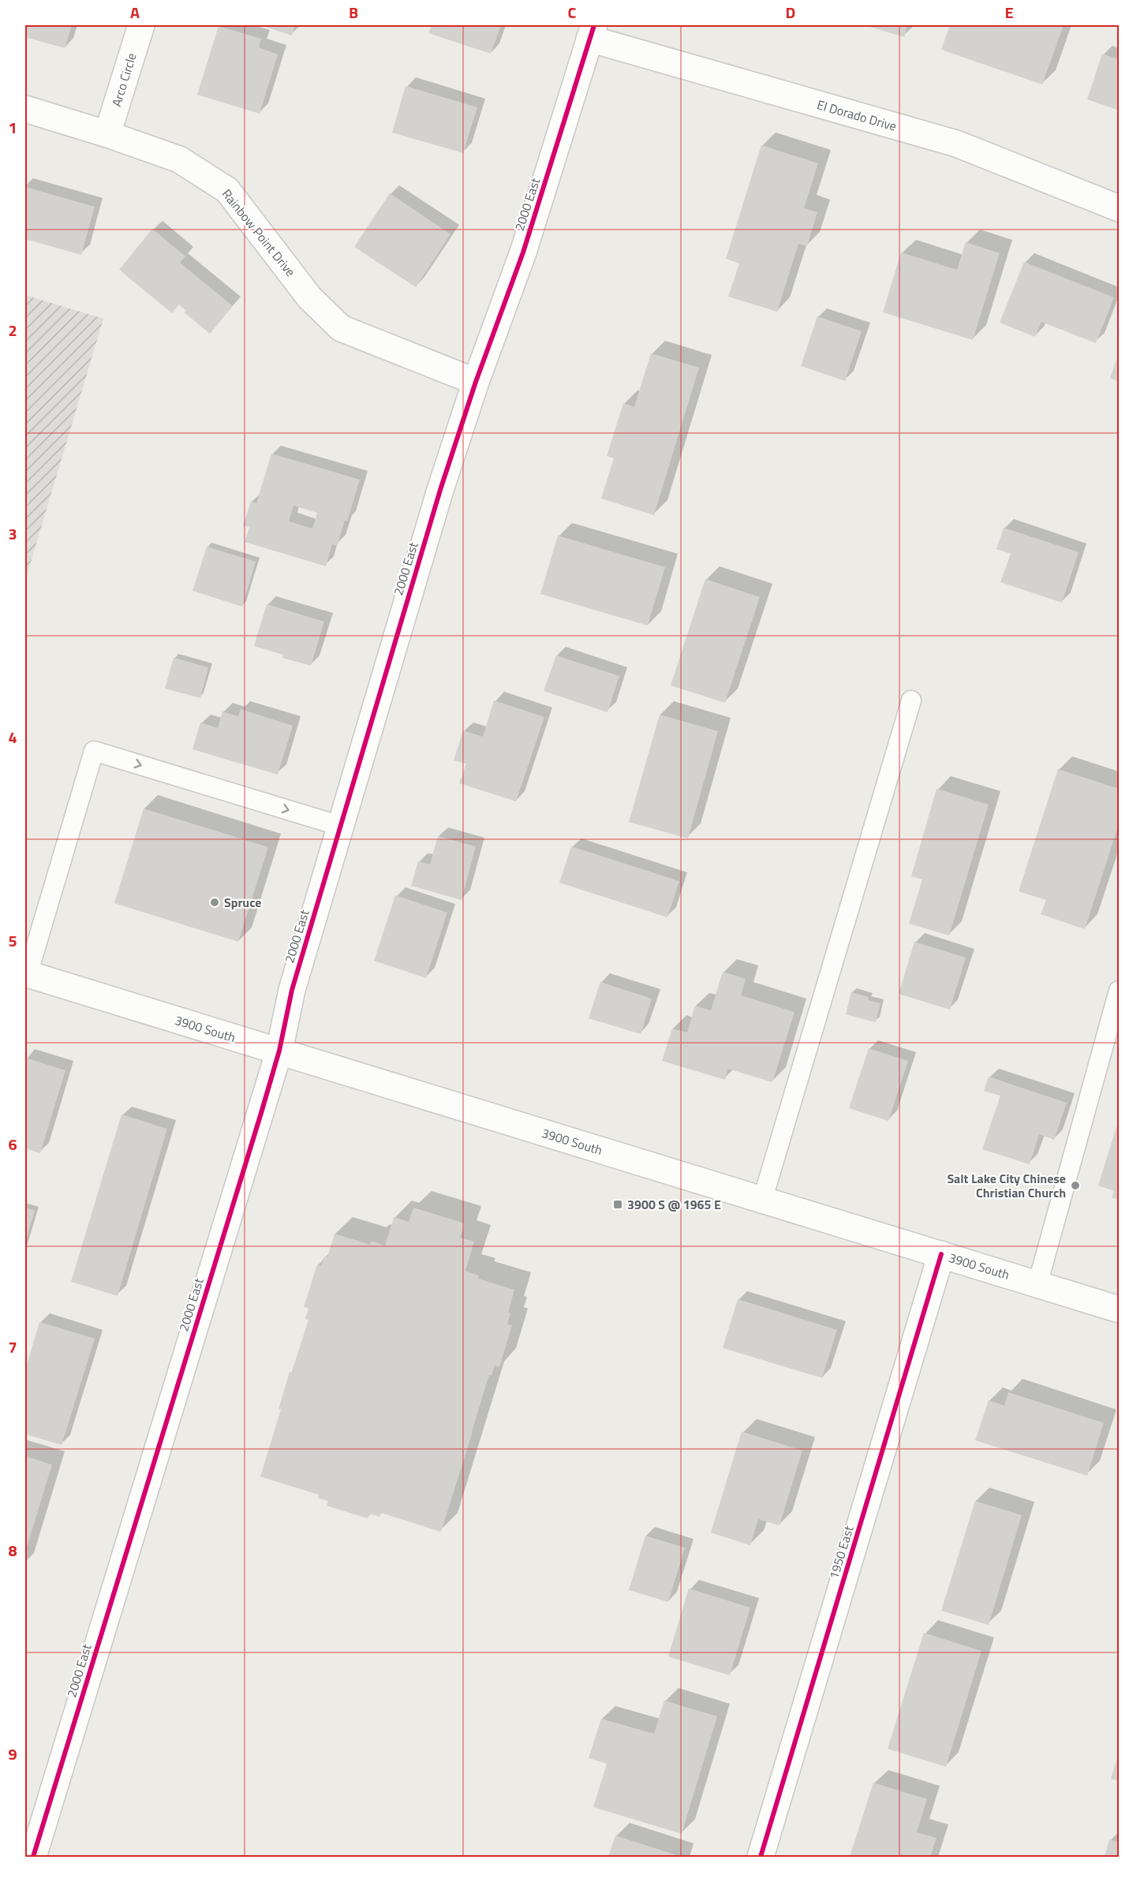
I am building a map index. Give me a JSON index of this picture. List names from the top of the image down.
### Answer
{
  "streets": {
    "street": [
      "Arco Circle",
      "El Dorado Drive",
      "2000 East",
      "Rainbow Point Drive",
      "3900 South",
      "1950 East"
    ]
  },
  "crossings": [
    ["Arco Circle", "Rainbow Point Drive"],
    ["El Dorado Drive", "2000 East"],
    ["2000 East", "Rainbow Point Drive"],
    ["2000 East", "3900 South"],
    ["3900 South", "1950 East"]
  ],
  "places": {
    "other": ["Spruce", "Salt Lake City Chinese Christian Church"],
    "transit": ["3900 S @ 1965 E"]
  },
  "grid": {
    "columns": [
      "A",
      "B",
      "C",
      "D",
      "E"
    ],
    "rows": [
      "1",
      "2",
      "3",
      "4",
      "5",
      "6",
      "7",
      "8",
      "9"
    ]
  }
}
